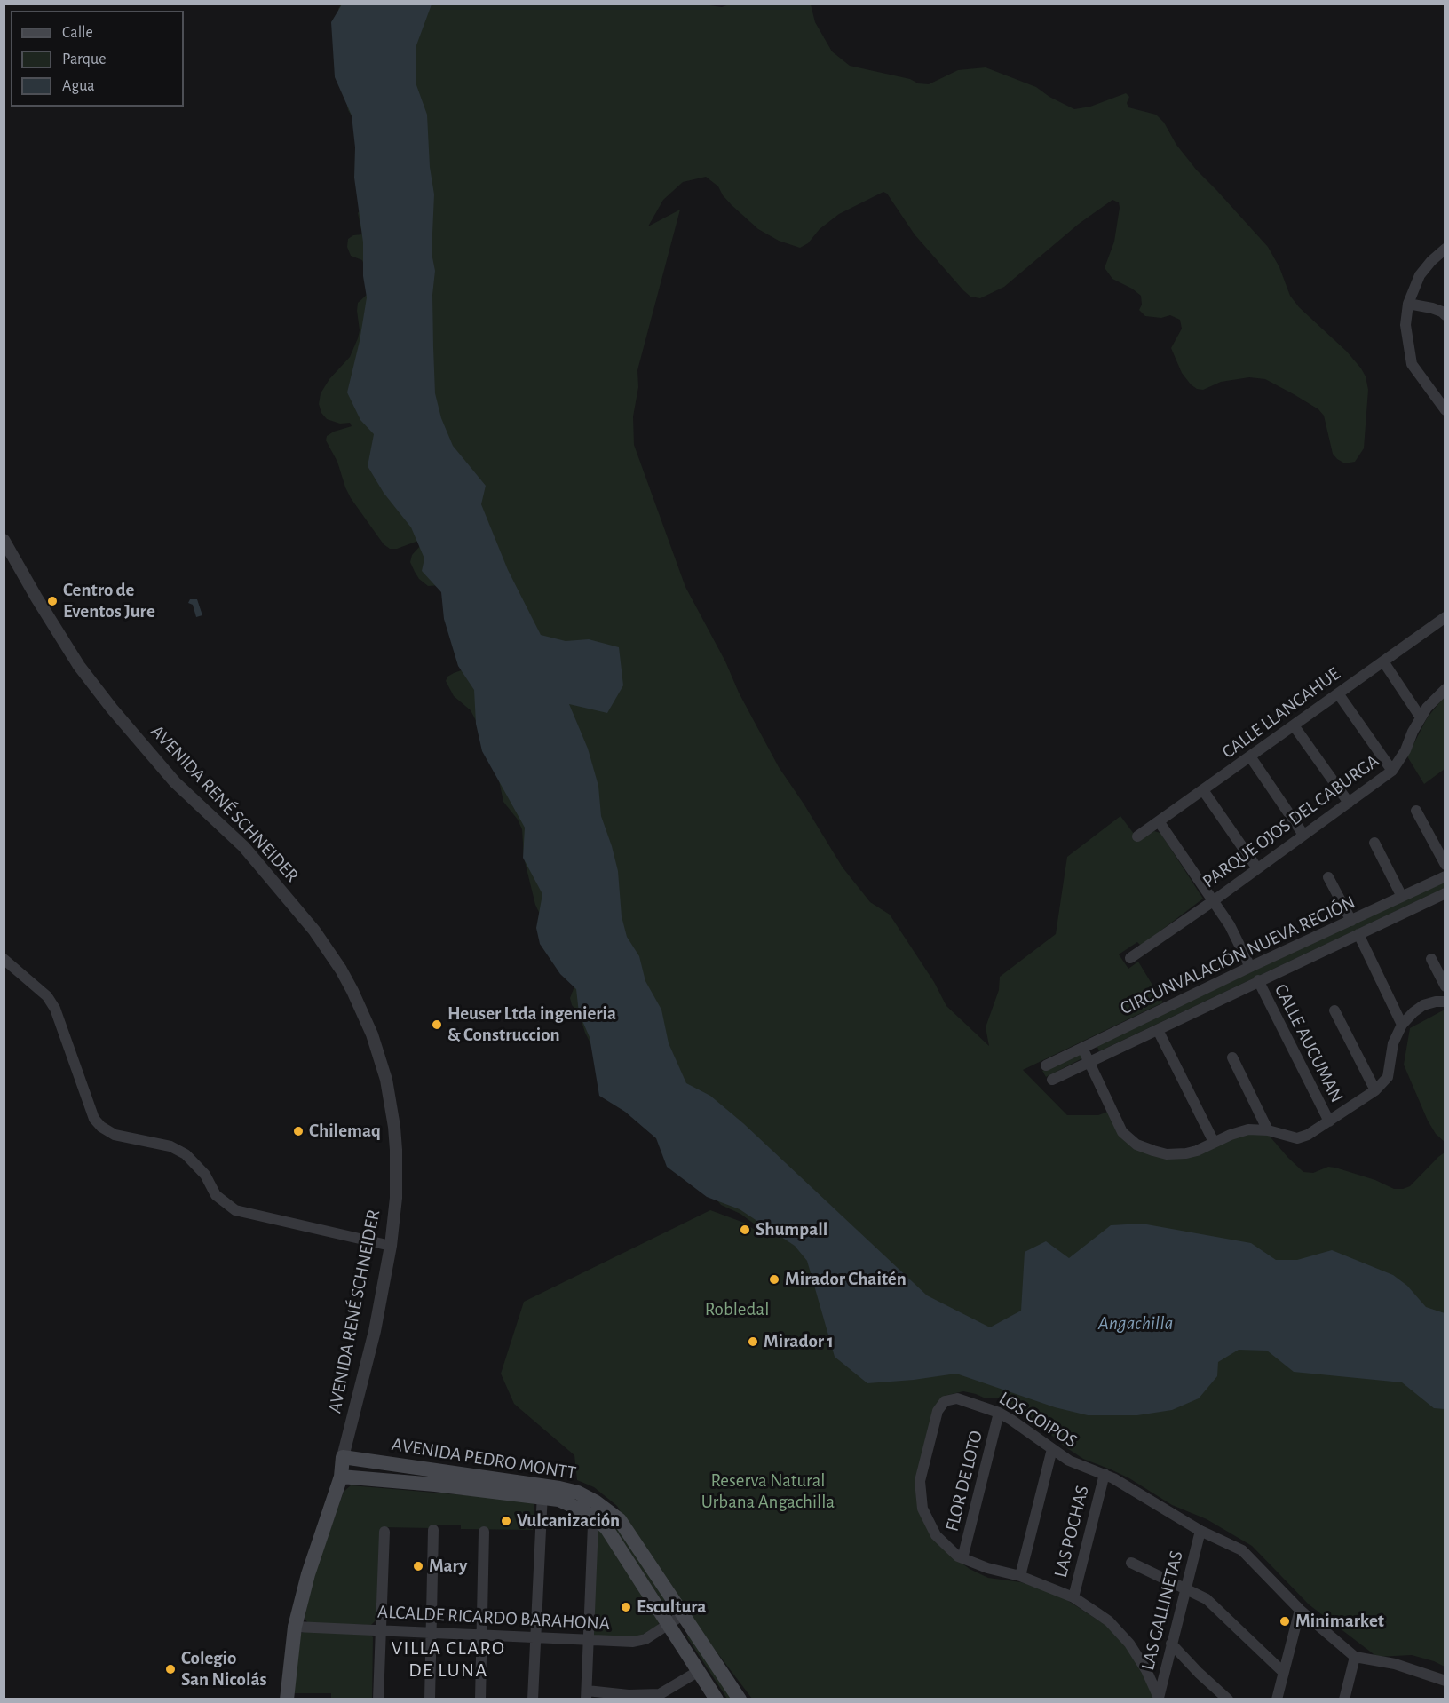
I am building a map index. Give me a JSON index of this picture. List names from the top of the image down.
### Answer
{
  "streets": {
    "main road": ["AVENIDA RENÉ SCHNEIDER", "AVENIDA PEDRO MONTT"],
    "street": [
      "CALLE LLANCAHUE",
      "PARQUE OJOS DEL CABURGA",
      "CIRCUNVALACIÓN NUEVA REGIÓN",
      "CALLE AUCUMAN",
      "LOS COIPOS",
      "FLOR DE LOTO",
      "LAS POCHAS",
      "LAS GALLINETAS",
      "ALCALDE RICARDO BARAHONA"
    ]
  },
  "crossings": [
    ["AVENIDA RENÉ SCHNEIDER", "AVENIDA PEDRO MONTT"],
    ["AVENIDA RENÉ SCHNEIDER", "ALCALDE RICARDO BARAHONA"],
    ["CIRCUNVALACIÓN NUEVA REGIÓN", "CALLE AUCUMAN"],
    ["LOS COIPOS", "FLOR DE LOTO"],
    ["LOS COIPOS", "LAS POCHAS"],
    ["LOS COIPOS", "LAS GALLINETAS"],
    ["AVENIDA PEDRO MONTT", "ALCALDE RICARDO BARAHONA"]
  ],
  "districts": ["VILLA CLARO DE LUNA"],
  "water": ["Angachilla"],
  "parks": ["Robledal", "Reserva Natural Urbana Angachilla"],
  "places": [
    "Centro de Eventos Jure",
    "Heuser Ltda ingenieria & Construccion",
    "Chilemaq",
    "Shumpall",
    "Mirador Chaitén",
    "Mirador 1",
    "Vulcanización",
    "Mary",
    "Escultura",
    "Minimarket",
    "Colegio San Nicolás"
  ],
  "legend": ["Calle", "Parque", "Agua"]
}
